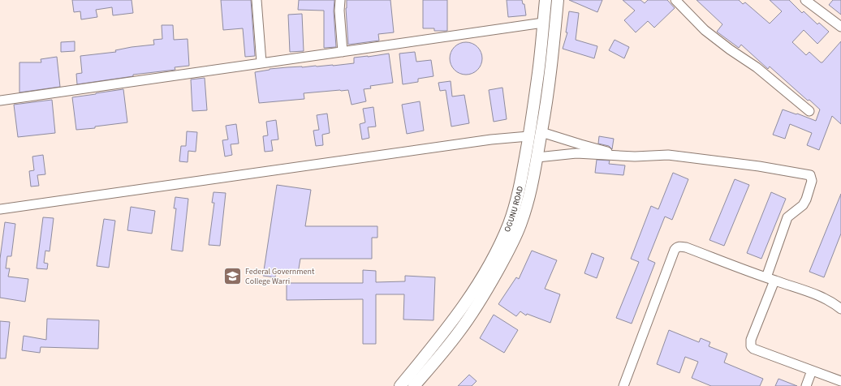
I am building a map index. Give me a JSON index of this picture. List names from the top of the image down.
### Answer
{
  "streets": {
    "main road": ["OGUNU ROAD"]
  },
  "places": {
    "school or university": ["Federal Government College Warri"]
  }
}
